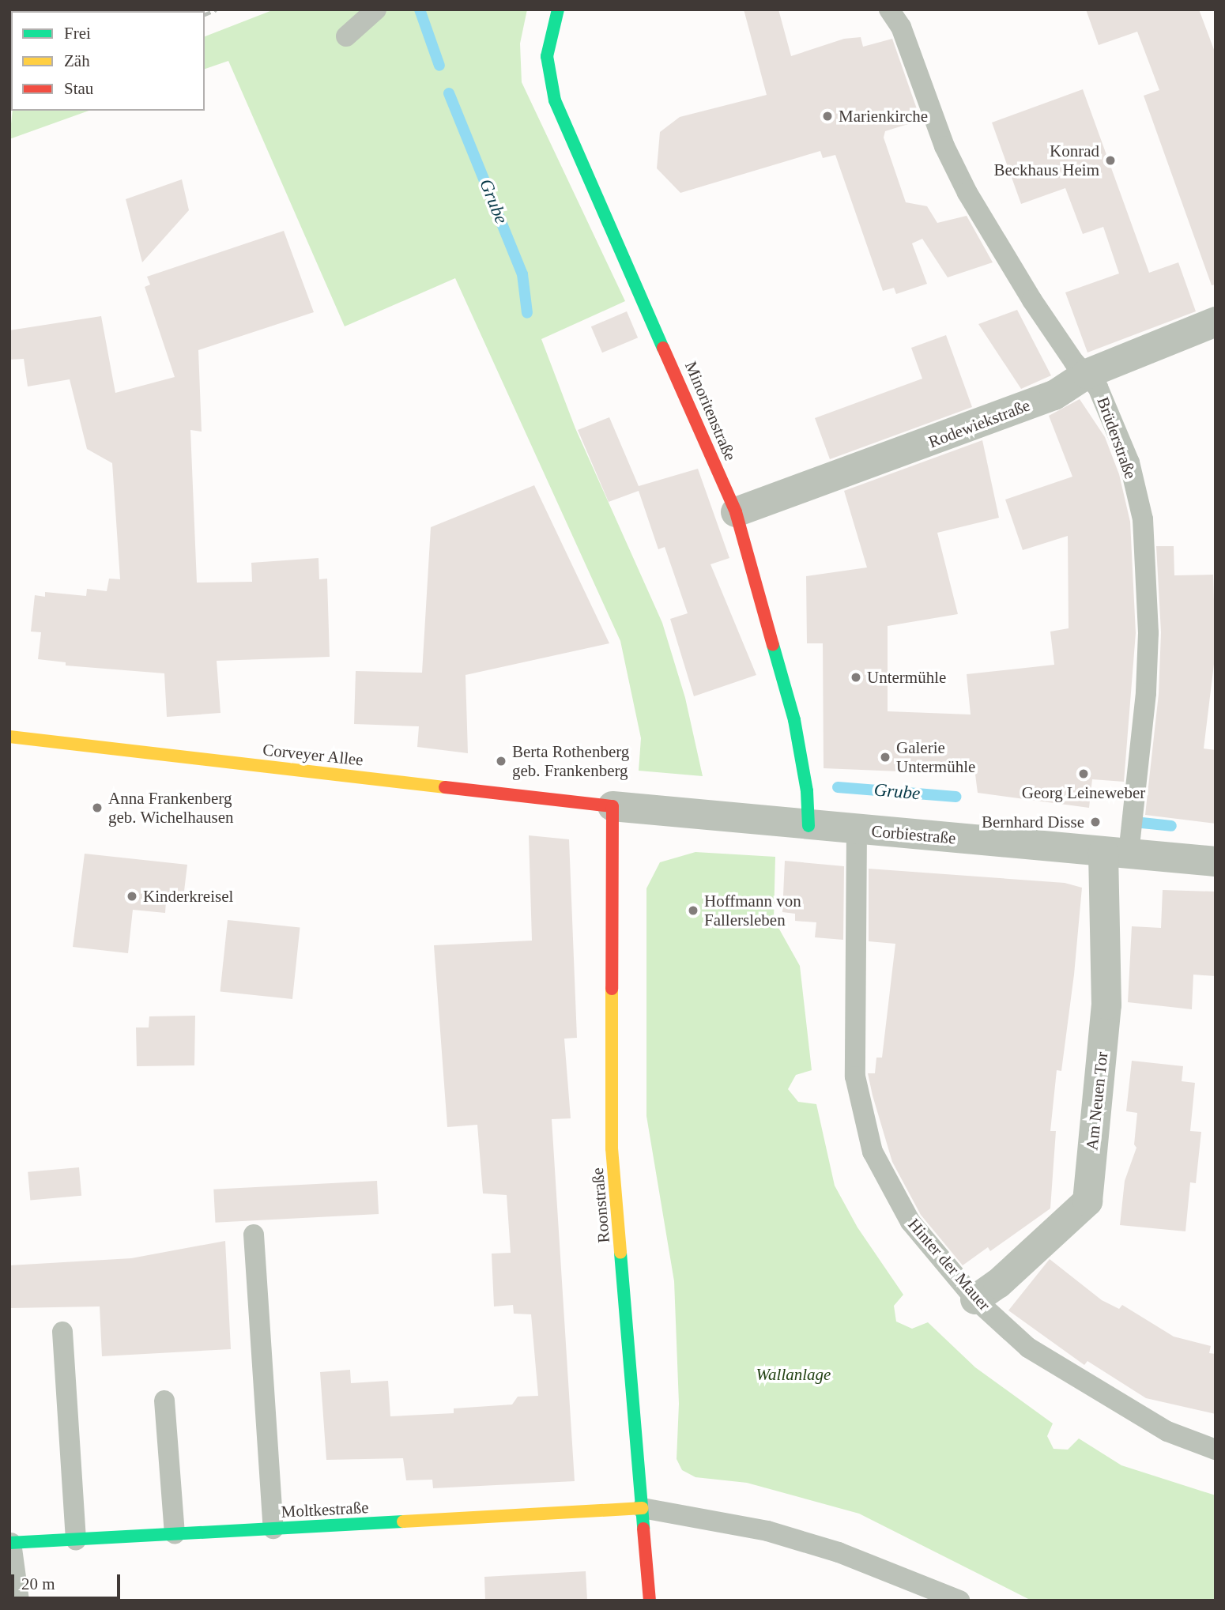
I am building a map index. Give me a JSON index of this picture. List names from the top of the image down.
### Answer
{
  "streets": {
    "street": [
      "Minoritenstraße",
      "Rodewiekstraße",
      "Corveyer Allee",
      "Corbiestraße",
      "Am Neuen Tor",
      "Roonstraße",
      "Moltkestraße"
    ],
    "lane": ["Brüderstraße", "Hinter der Mauer"]
  },
  "crossings": [
    ["Minoritenstraße", "Rodewiekstraße"],
    ["Minoritenstraße", "Corbiestraße"],
    ["Rodewiekstraße", "Brüderstraße"],
    ["Brüderstraße", "Corbiestraße"],
    ["Brüderstraße", "Am Neuen Tor"],
    ["Corveyer Allee", "Corbiestraße"],
    ["Corveyer Allee", "Roonstraße"],
    ["Corbiestraße", "Am Neuen Tor"],
    ["Corbiestraße", "Roonstraße"],
    ["Corbiestraße", "Hinter der Mauer"],
    ["Am Neuen Tor", "Hinter der Mauer"],
    ["Roonstraße", "Moltkestraße"]
  ],
  "water": ["Grube"],
  "parks": ["Wallanlage"],
  "places": [
    "Marienkirche",
    "Konrad Beckhaus Heim",
    "Untermühle",
    "Galerie Untermühle",
    "Berta Rothenberg geb. Frankenberg",
    "Georg Leineweber",
    "Anna Frankenberg geb. Wichelhausen",
    "Bernhard Disse",
    "Kinderkreisel",
    "Hoffmann von Fallersleben"
  ],
  "legend": ["Frei", "Zäh", "Stau"],
  "scale_bar": "20 m"
}
